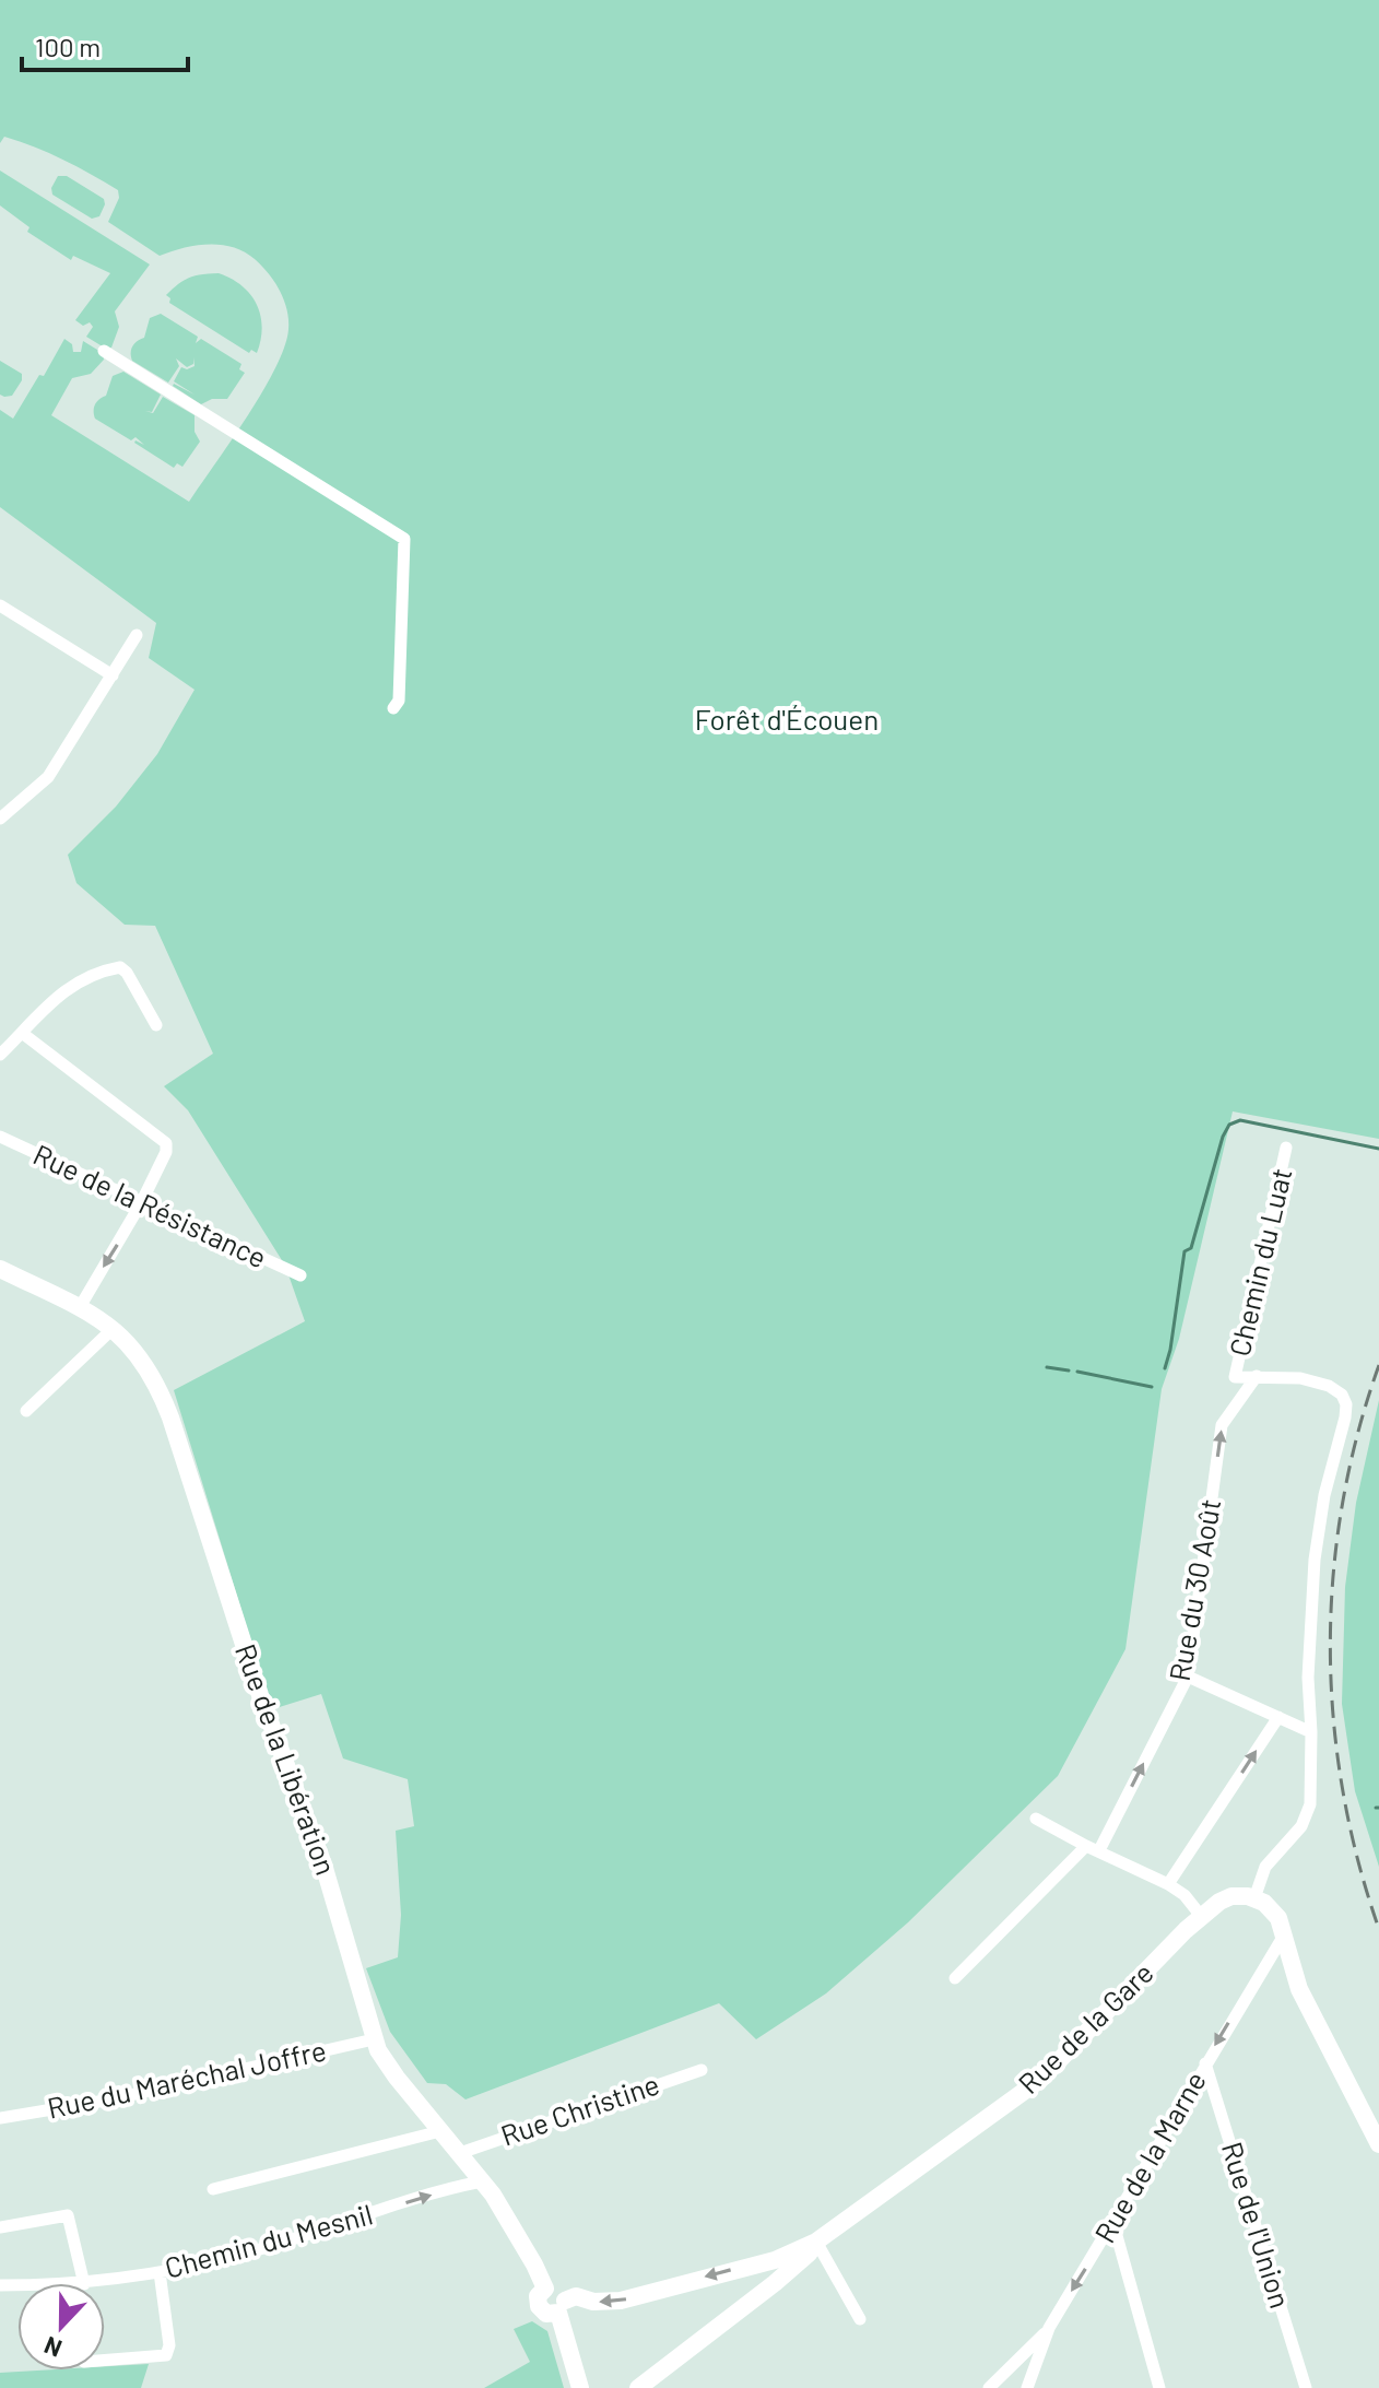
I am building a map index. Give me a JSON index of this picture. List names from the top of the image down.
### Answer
{
  "streets": {
    "street": [
      "Rue de la Résistance",
      "Chemin du Luat",
      "Rue du 30 Août",
      "Rue de la Libération",
      "Rue de la Gare",
      "Rue du Maréchal Joffre",
      "Rue Christine",
      "Rue de la Marne",
      "Rue de l'Union",
      "Chemin du Mesnil"
    ]
  },
  "crossings": [
    ["Chemin du Luat", "Rue du 30 Août"],
    ["Rue de la Libération", "Rue de la Gare"],
    ["Rue de la Libération", "Rue du Maréchal Joffre"],
    ["Rue de la Libération", "Rue Christine"],
    ["Rue de la Libération", "Chemin du Mesnil"],
    ["Rue de la Marne", "Rue de l'Union"]
  ],
  "one_way": ["Rue de la Marne"],
  "parks": ["Forêt d'Écouen"],
  "scale_bar": "100 m",
  "north": "bottom"
}
